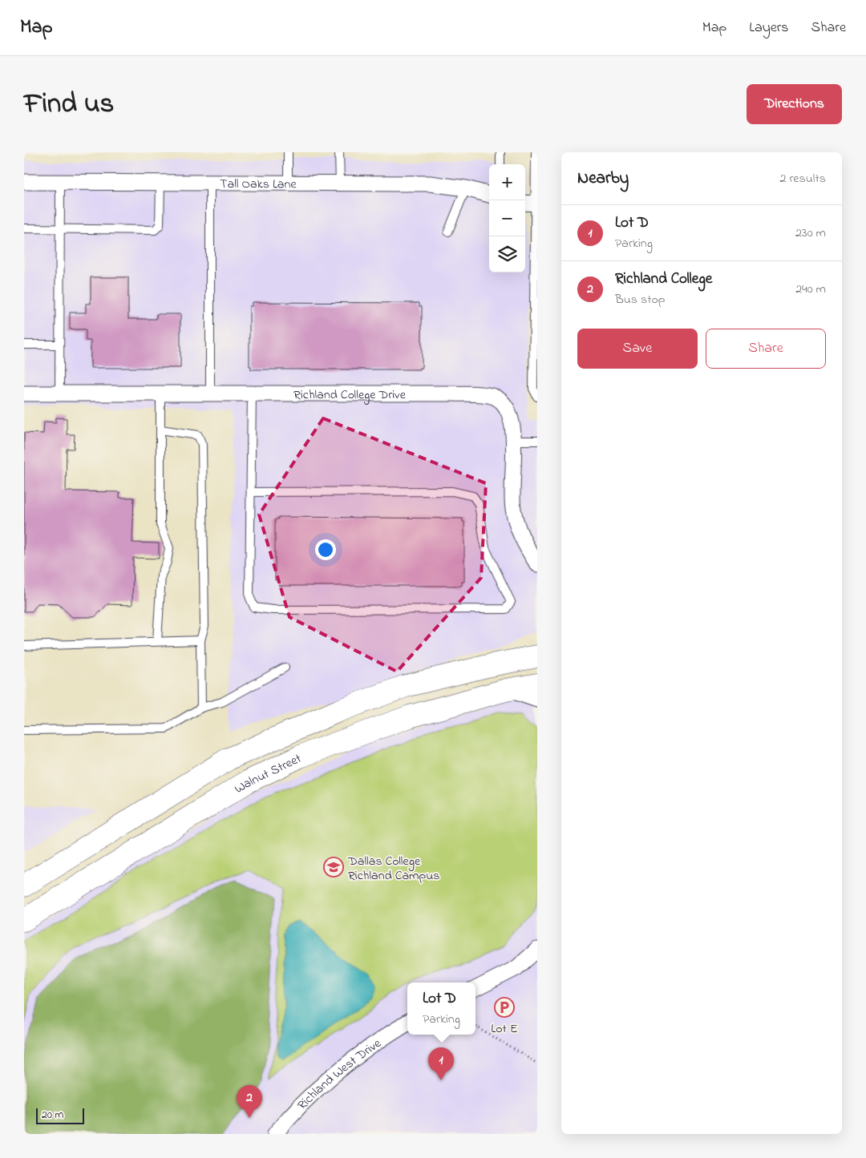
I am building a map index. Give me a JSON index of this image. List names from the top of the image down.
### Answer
{
  "streets": {
    "main road": ["Walnut Street"],
    "street": ["Tall Oaks Lane", "Richland College Drive", "Richland West Drive"]
  },
  "places": {
    "school or university": ["Dallas College Richland Campus"],
    "parking": ["Lot E"]
  },
  "scale_bar": "20 m",
  "page": {
    "header": "Map",
    "nav": ["Map", "Layers", "Share"],
    "title": "Find us",
    "buttons": [
      "Directions",
      ["Save", "Share"]
    ],
    "heading": ["Nearby", "2 results"],
    "map_buttons": ["+", "−"],
    "list": [
      {
        "mark": "1",
        "name": "Lot D",
        "note": "Parking",
        "value": "230 m"
      },
      {
        "mark": "2",
        "name": "Richland College",
        "note": "Bus stop",
        "value": "240 m"
      }
    ],
    "popup": ["Lot D", "Parking"],
    "pins": ["1", "2"],
    "scale": "20 m"
  }
}
